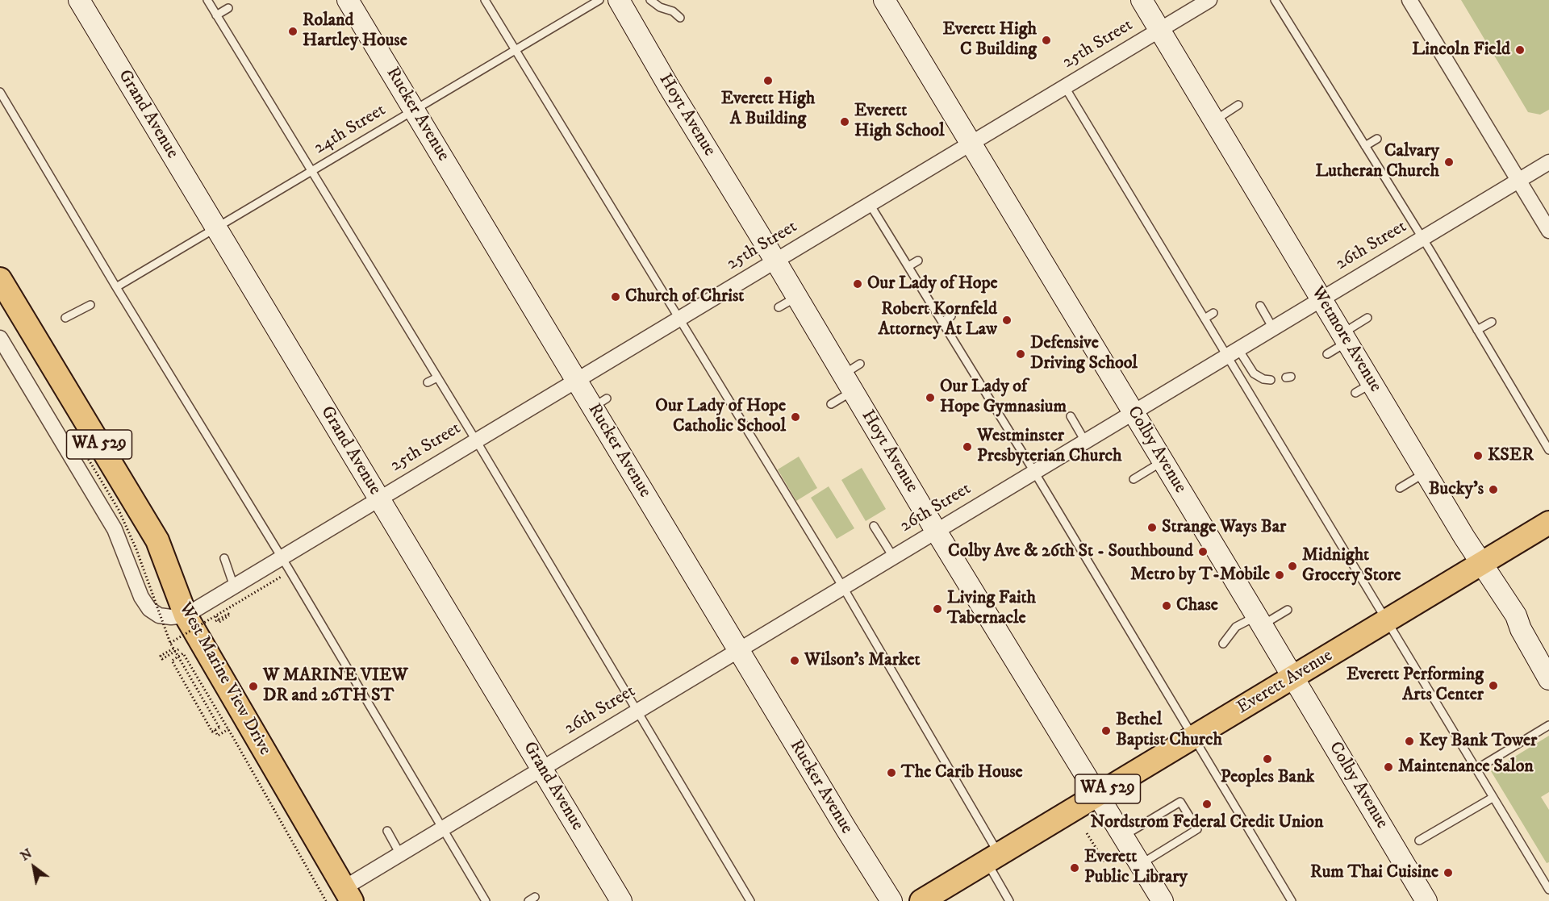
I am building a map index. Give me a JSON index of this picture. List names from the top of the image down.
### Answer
{
  "streets": {
    "main road": ["WA 529", "West Marine View Drive", "Everett Avenue"],
    "street": [
      "25th Street",
      "Grand Avenue",
      "Rucker Avenue",
      "Hoyt Avenue",
      "26th Street",
      "Wetmore Avenue",
      "Colby Avenue"
    ],
    "lane": ["24th Street"]
  },
  "crossings": [
    ["25th Street", "Grand Avenue"],
    ["25th Street", "Rucker Avenue"],
    ["25th Street", "Hoyt Avenue"],
    ["25th Street", "Wetmore Avenue"],
    ["25th Street", "Colby Avenue"],
    ["25th Street", "West Marine View Drive"],
    ["Grand Avenue", "24th Street"],
    ["Grand Avenue", "26th Street"],
    ["Rucker Avenue", "24th Street"],
    ["Rucker Avenue", "26th Street"],
    ["Hoyt Avenue", "26th Street"],
    ["Hoyt Avenue", "Everett Avenue"],
    ["26th Street", "Wetmore Avenue"],
    ["26th Street", "Colby Avenue"],
    ["26th Street", "West Marine View Drive"],
    ["Wetmore Avenue", "Everett Avenue"],
    ["Colby Avenue", "Everett Avenue"]
  ],
  "places": [
    "Roland Hartley House",
    "Everett High C Building",
    "Lincoln Field",
    "Everett High A Building",
    "Everett High School",
    "Calvary Lutheran Church",
    "Our Lady of Hope",
    "Church of Christ",
    "Robert Kornfeld Attorney At Law",
    "Defensive Driving School",
    "Our Lady of Hope Gymnasium",
    "Our Lady of Hope Catholic School",
    "Westminster Presbyterian Church",
    "KSER",
    "Bucky’s",
    "Strange Ways Bar",
    "Colby Ave & 26th St - Southbound",
    "Midnight Grocery Store",
    "Metro by T-Mobile",
    "Chase",
    "Living Faith Tabernacle",
    "Wilson’s Market",
    "Everett Performing Arts Center",
    "W MARINE VIEW DR and 26TH ST",
    "Bethel Baptist Church",
    "Key Bank Tower",
    "Peoples Bank",
    "Maintenance Salon",
    "The Carib House",
    "Nordstrom Federal Credit Union",
    "Everett Public Library",
    "Rum Thai Cuisine"
  ],
  "north": "top left"
}
